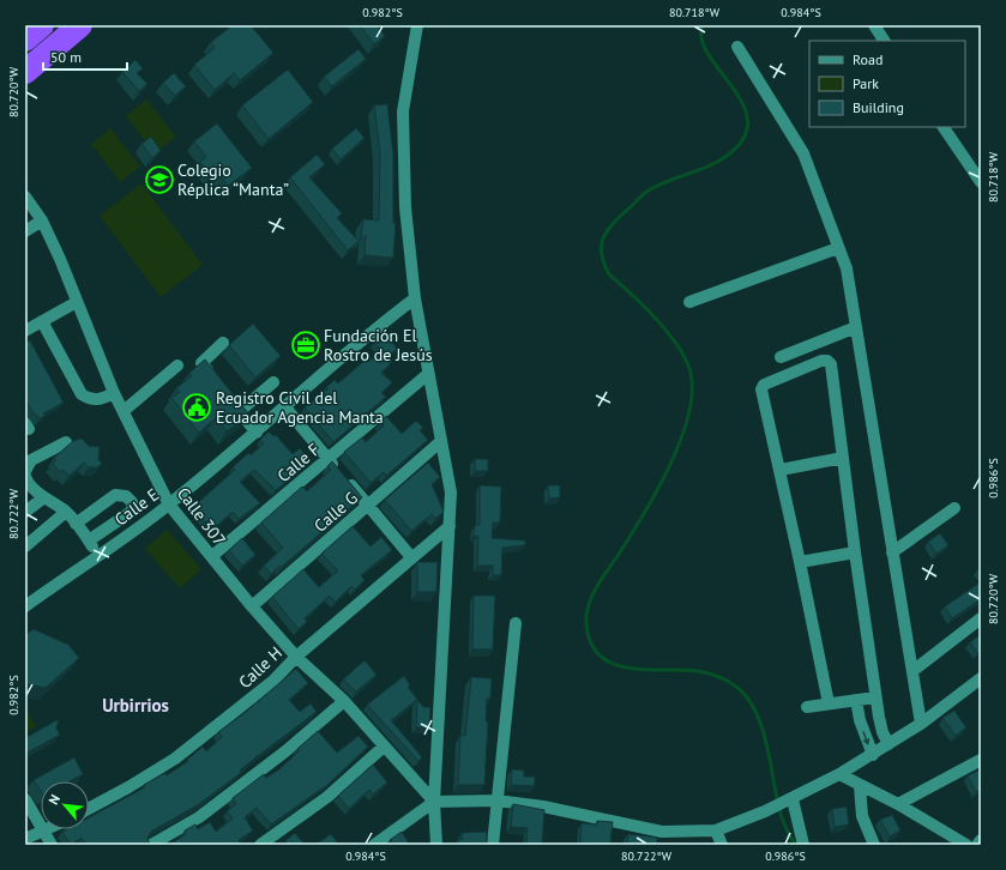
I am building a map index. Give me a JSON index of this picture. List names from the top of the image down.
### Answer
{
  "streets": {
    "street": [
      "Calle F",
      "Calle E",
      "Calle G",
      "Calle 307",
      "Calle H"
    ]
  },
  "crossings": [
    ["Calle F", "Calle 307"],
    ["Calle E", "Calle 307"],
    ["Calle G", "Calle 307"],
    ["Calle 307", "Calle H"]
  ],
  "districts": ["Urbirrios"],
  "places": {
    "school or university": ["Colegio Réplica “Manta”"],
    "office": ["Fundación El Rostro de Jesús"],
    "public building": ["Registro Civil del Ecuador Agencia Manta"]
  },
  "legend": ["Road", "Park", "Building"],
  "scale_bar": "50 m",
  "north": "top left",
  "coordinates": [
    "0.982°S",
    "80.718°W",
    "0.984°S",
    "80.720°W",
    "0.986°S",
    "80.722°W"
  ]
}
